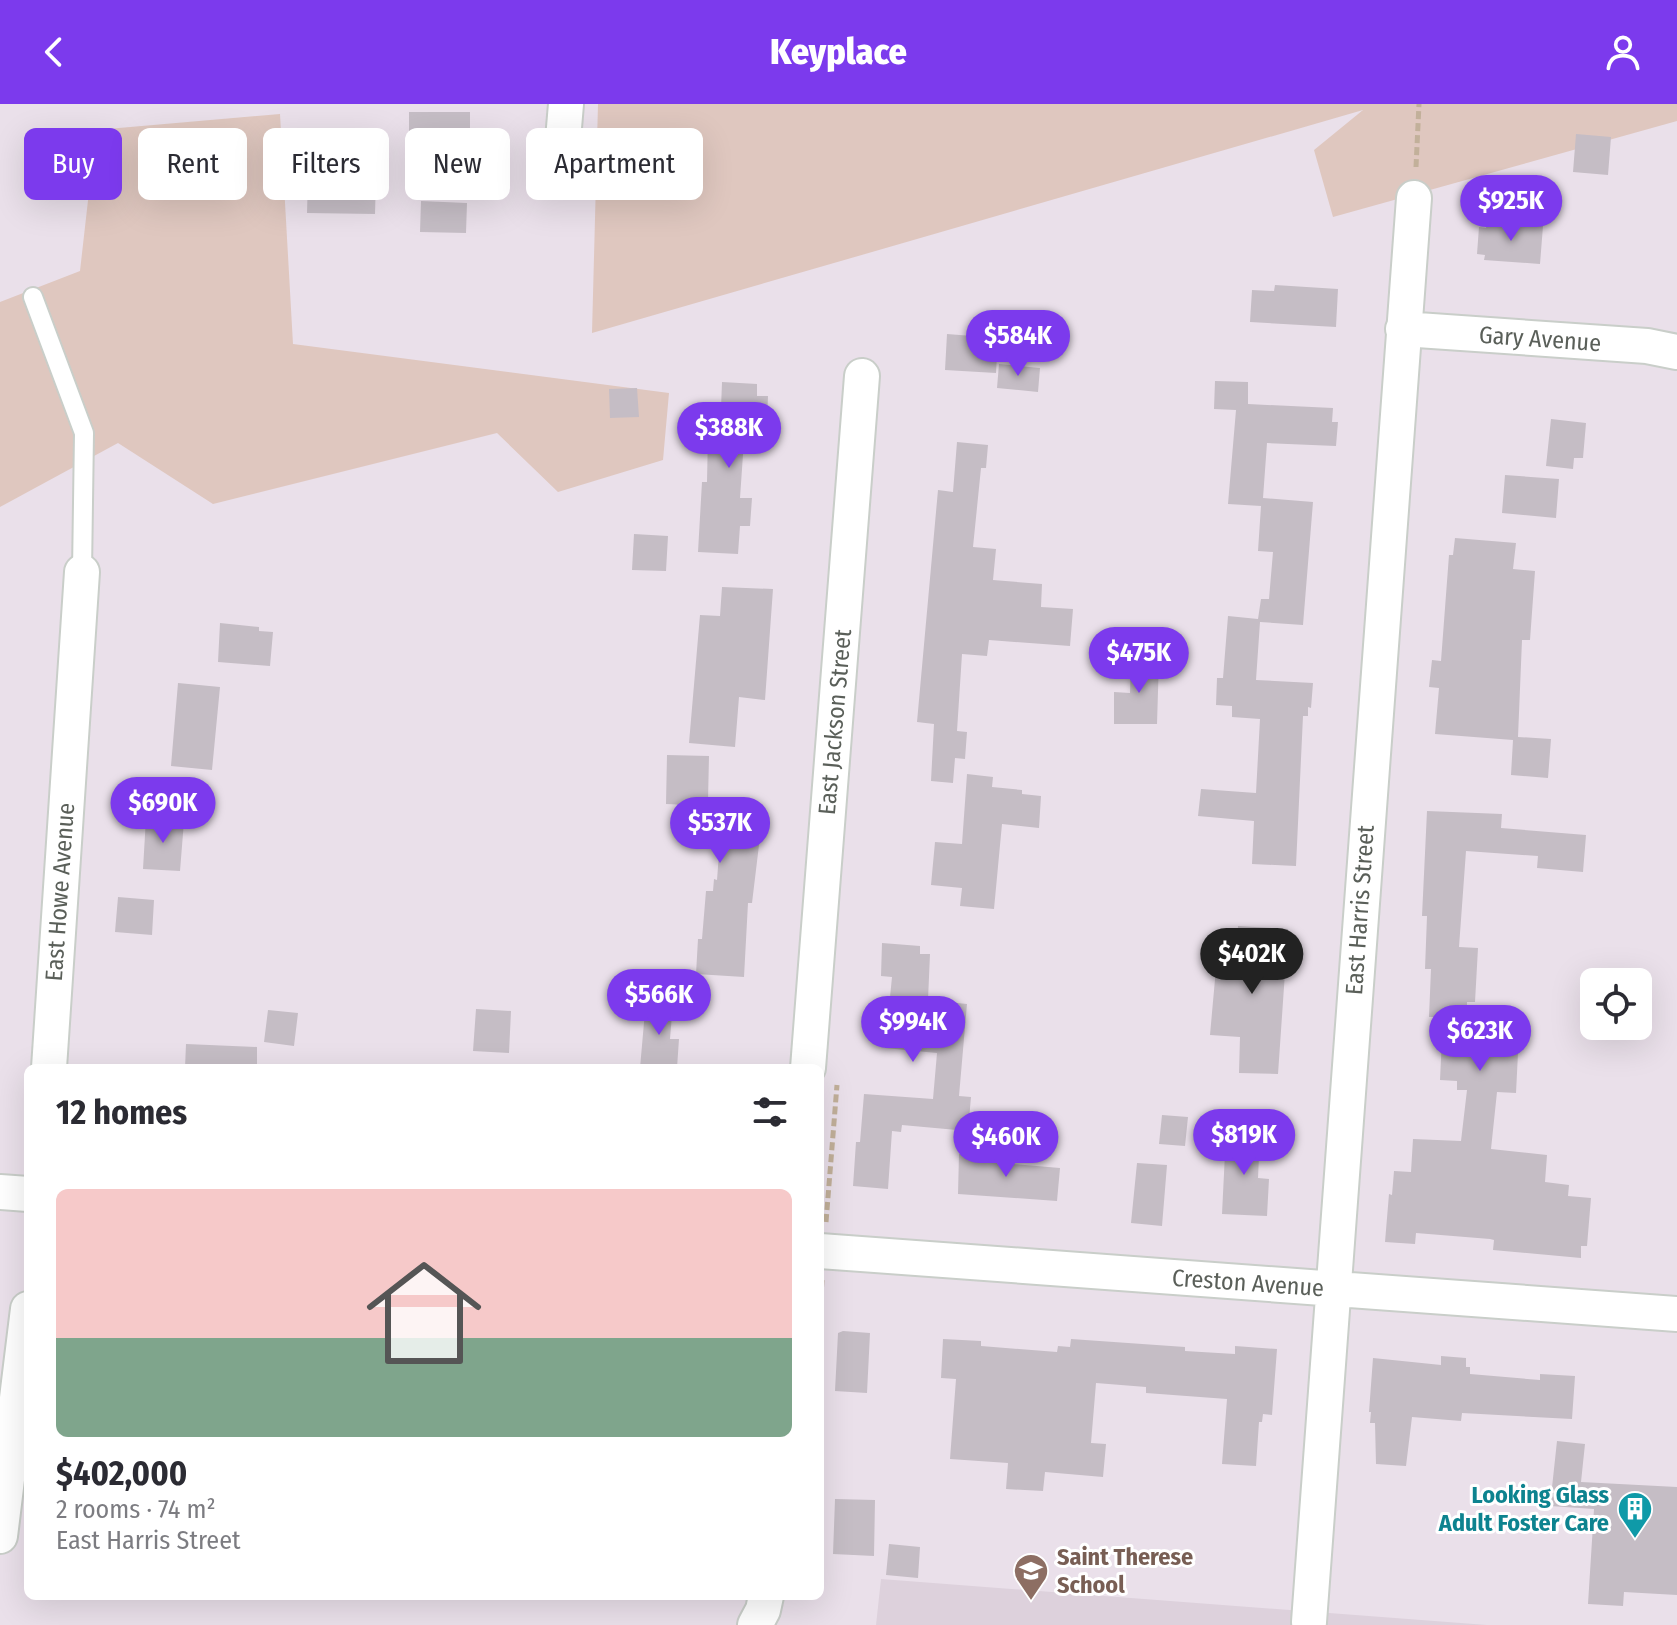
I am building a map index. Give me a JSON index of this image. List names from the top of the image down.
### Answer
{
  "streets": {
    "street": [
      "Gary Avenue",
      "East Jackson Street",
      "East Howe Avenue",
      "East Harris Street",
      "Creston Avenue"
    ]
  },
  "crossings": [
    ["Gary Avenue", "East Harris Street"],
    ["East Harris Street", "Creston Avenue"]
  ],
  "places": {
    "building": ["Looking Glass Adult Foster Care"],
    "school or university": ["Saint Therese School"]
  },
  "page": {
    "header": "Keyplace",
    "chip": [
      "Buy",
      "Rent",
      "Filters",
      "New",
      "Apartment"
    ],
    "price": [
      "$925K",
      "$584K",
      "$388K",
      "$475K",
      "$690K",
      "$537K",
      "$402K",
      "$566K",
      "$994K",
      "$623K",
      "$819K",
      "$460K"
    ],
    "heading": "12 homes",
    "list": [
      {
        "name": "$402,000",
        "note": "2 rooms · 74 m² · East Harris Street"
      }
    ]
  }
}
